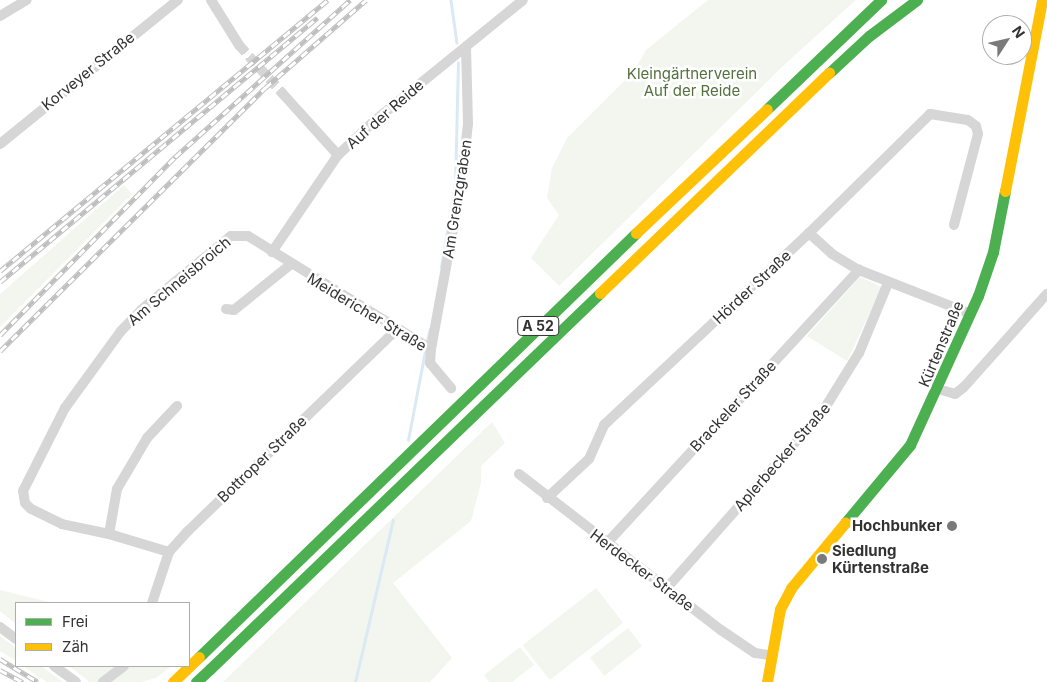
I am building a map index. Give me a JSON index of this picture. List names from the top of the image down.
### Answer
{
  "streets": {
    "main road": ["A 52", "Kürtenstraße"],
    "street": [
      "Korveyer Straße",
      "Auf der Reide",
      "Am Grenzgraben",
      "Am Schneisbroich",
      "Hörder Straße",
      "Meidericher Straße",
      "Brackeler Straße",
      "Aplerbecker Straße",
      "Bottroper Straße",
      "Herdecker Straße"
    ]
  },
  "crossings": [
    ["Auf der Reide", "Am Grenzgraben"],
    ["Auf der Reide", "Am Schneisbroich"],
    ["Auf der Reide", "Meidericher Straße"],
    ["Am Grenzgraben", "Meidericher Straße"],
    ["Am Schneisbroich", "Meidericher Straße"],
    ["Hörder Straße", "Herdecker Straße"],
    ["Meidericher Straße", "Bottroper Straße"],
    ["Kürtenstraße", "Herdecker Straße"],
    ["Brackeler Straße", "Herdecker Straße"],
    ["Aplerbecker Straße", "Herdecker Straße"]
  ],
  "parks": ["Kleingärtnerverein Auf der Reide"],
  "places": ["Hochbunker", "Siedlung Kürtenstraße"],
  "legend": ["Frei", "Zäh"],
  "north": "top right"
}
